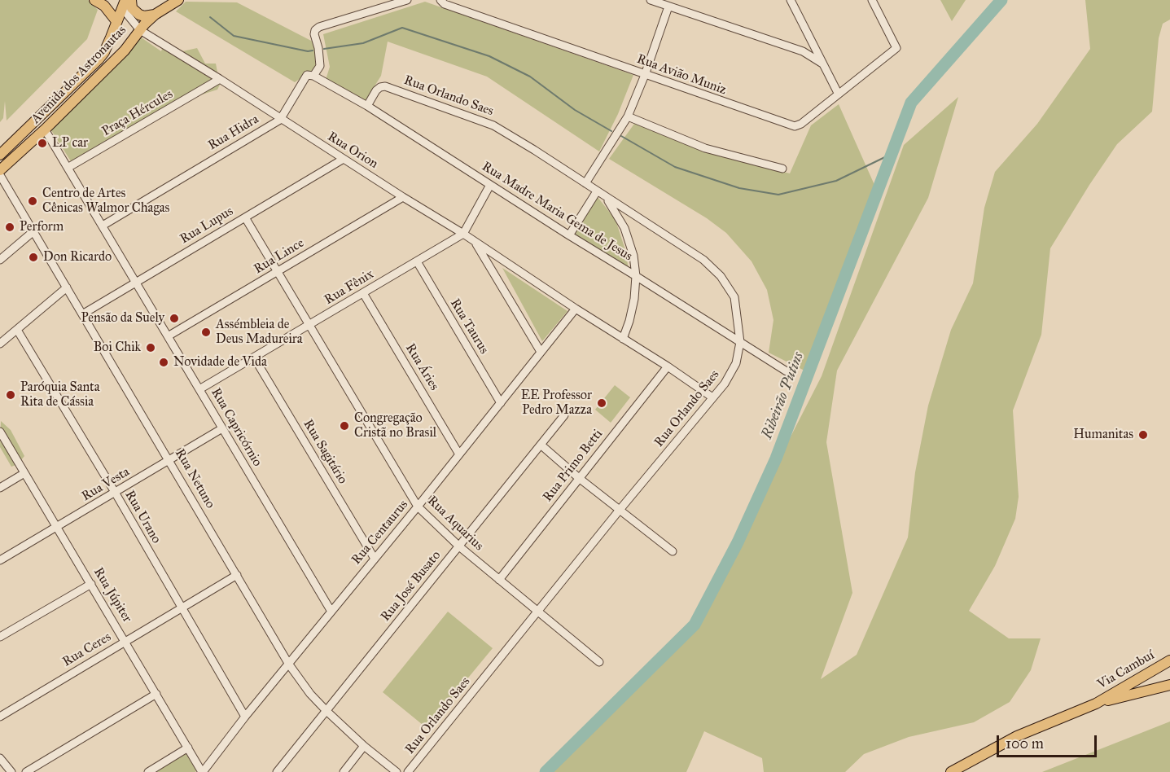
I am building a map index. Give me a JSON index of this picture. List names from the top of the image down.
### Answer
{
  "streets": {
    "main road": ["Avenida dos Astronautas", "Via Cambuí"],
    "street": [
      "Rua Avião Muniz",
      "Rua Orlando Saes",
      "Praça Hércules",
      "Rua Hidra",
      "Rua Orion",
      "Rua Madre Maria Gema de Jesus",
      "Rua Lupus",
      "Rua Lince",
      "Rua Fênix",
      "Rua Taurus",
      "Rua Áries",
      "Rua Capricórnio",
      "Rua Sagitário",
      "Rua Primo Betti",
      "Rua Netuno",
      "Rua Vesta",
      "Rua Urano",
      "Rua Aquarius",
      "Rua Centaurus",
      "Rua José Busato",
      "Rua Júpiter",
      "Rua Ceres"
    ]
  },
  "crossings": [
    ["Avenida dos Astronautas", "Rua Orion"],
    ["Avenida dos Astronautas", "Rua Capricórnio"],
    ["Rua Orlando Saes", "Rua Orion"],
    ["Rua Orlando Saes", "Rua Madre Maria Gema de Jesus"],
    ["Rua Orlando Saes", "Rua Aquarius"],
    ["Praça Hércules", "Rua Orion"],
    ["Praça Hércules", "Rua Capricórnio"],
    ["Rua Hidra", "Rua Orion"],
    ["Rua Hidra", "Rua Madre Maria Gema de Jesus"],
    ["Rua Hidra", "Rua Capricórnio"],
    ["Rua Orion", "Rua Lupus"],
    ["Rua Orion", "Rua Lince"],
    ["Rua Orion", "Rua Fênix"],
    ["Rua Orion", "Rua Primo Betti"],
    ["Rua Orion", "Rua Centaurus"],
    ["Rua Madre Maria Gema de Jesus", "Rua Fênix"],
    ["Rua Lupus", "Rua Capricórnio"],
    ["Rua Lupus", "Rua Netuno"],
    ["Rua Lupus", "Rua Aquarius"],
    ["Rua Lince", "Rua Capricórnio"],
    ["Rua Lince", "Rua Aquarius"],
    ["Rua Fênix", "Rua Taurus"],
    ["Rua Fênix", "Rua Áries"],
    ["Rua Fênix", "Rua Capricórnio"],
    ["Rua Fênix", "Rua Sagitário"],
    ["Rua Fênix", "Rua Aquarius"],
    ["Rua Taurus", "Rua Centaurus"],
    ["Rua Áries", "Rua Centaurus"],
    ["Rua Capricórnio", "Rua Vesta"],
    ["Rua Capricórnio", "Rua Centaurus"],
    ["Rua Sagitário", "Rua Centaurus"],
    ["Rua Primo Betti", "Rua Aquarius"],
    ["Rua Netuno", "Rua Vesta"],
    ["Rua Netuno", "Rua Centaurus"],
    ["Rua Netuno", "Rua José Busato"],
    ["Rua Netuno", "Rua Ceres"],
    ["Rua Vesta", "Rua Urano"],
    ["Rua Vesta", "Rua Júpiter"],
    ["Rua Urano", "Rua Centaurus"],
    ["Rua Urano", "Rua Ceres"],
    ["Rua Aquarius", "Rua Centaurus"],
    ["Rua Aquarius", "Rua José Busato"],
    ["Rua Centaurus", "Rua Júpiter"],
    ["Rua Júpiter", "Rua Ceres"]
  ],
  "water": ["Ribeirão Putins"],
  "places": [
    "LP car",
    "Centro de Artes Cênicas Walmor Chagas",
    "Perform",
    "Don Ricardo",
    "Pensão da Suely",
    "Assémbleia de Deus Madureira",
    "Boi Chik",
    "Novidade de Vida",
    "Paróquia Santa Rita de Cássia",
    "EE Professor Pedro Mazza",
    "Congregação Cristã no Brasil",
    "Humanitas"
  ],
  "scale_bar": "100 m"
}
